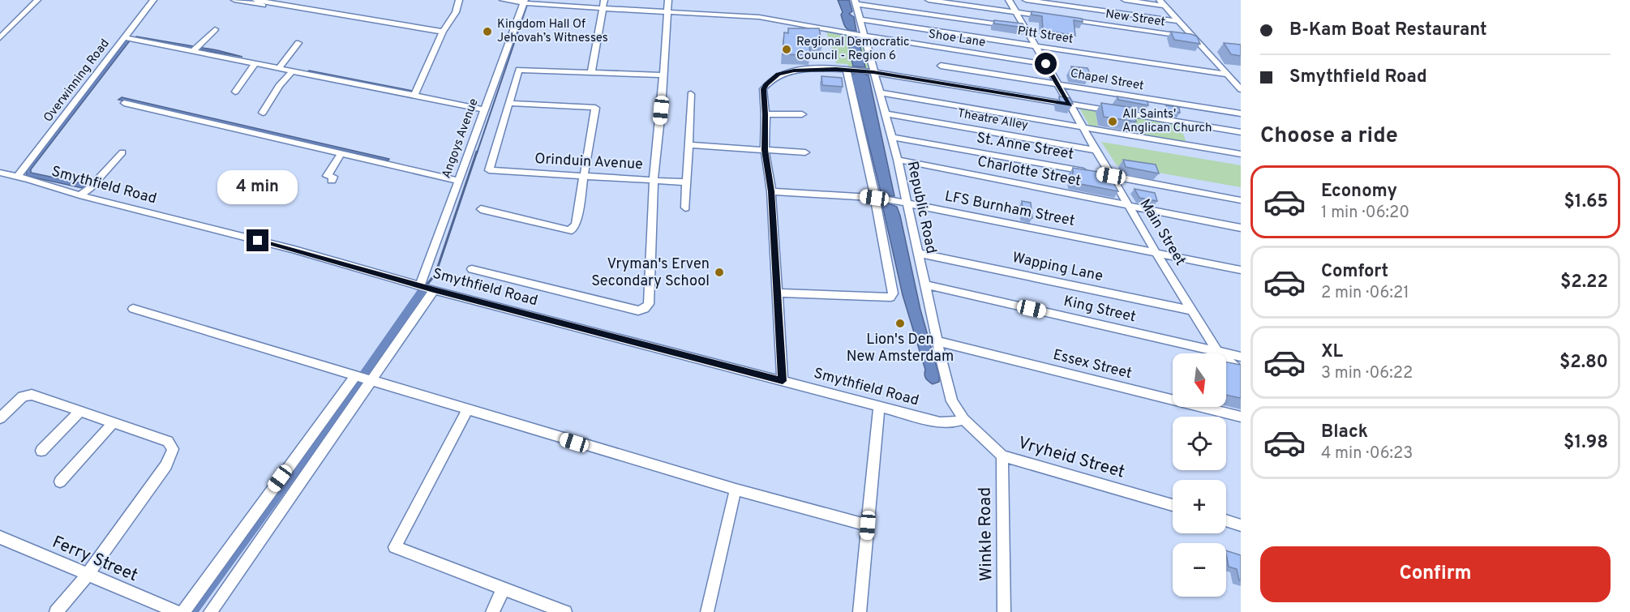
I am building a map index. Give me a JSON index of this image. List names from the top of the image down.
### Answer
{
  "streets": {
    "street": [
      "New Street",
      "Pitt Street",
      "Shoe Lane",
      "Chapel Street",
      "Overwinning Road",
      "Theatre Alley",
      "Angoys Avenue",
      "St. Anne Street",
      "Orinduin Avenue",
      "Charlotte Street",
      "Smythfield Road",
      "Republic Road",
      "LFS Burnham Street",
      "Main Street",
      "Wapping Lane",
      "King Street",
      "Essex Street",
      "Vryheid Street",
      "Winkle Road",
      "Ferry Street"
    ]
  },
  "crossings": [
    ["Pitt Street", "Republic Road"],
    ["Pitt Street", "Main Street"],
    ["Shoe Lane", "Angoys Avenue"],
    ["Shoe Lane", "Republic Road"],
    ["Shoe Lane", "Main Street"],
    ["Chapel Street", "Main Street"],
    ["Overwinning Road", "Smythfield Road"],
    ["Theatre Alley", "Republic Road"],
    ["Theatre Alley", "Main Street"],
    ["Angoys Avenue", "Smythfield Road"],
    ["St. Anne Street", "Republic Road"],
    ["Charlotte Street", "Republic Road"],
    ["Charlotte Street", "Main Street"],
    ["Smythfield Road", "Republic Road"],
    ["Smythfield Road", "Vryheid Street"],
    ["Republic Road", "LFS Burnham Street"],
    ["Republic Road", "Wapping Lane"],
    ["Republic Road", "King Street"],
    ["Republic Road", "Essex Street"],
    ["Republic Road", "Vryheid Street"],
    ["LFS Burnham Street", "Main Street"],
    ["Main Street", "Wapping Lane"],
    ["Main Street", "King Street"],
    ["Vryheid Street", "Winkle Road"]
  ],
  "places": [
    "Kingdom Hall Of Jehovah’s Witnesses",
    "Regional Democratic Council - Region 6",
    "All Saints' Anglican Church",
    "Vryman's Erven Secondary School",
    "Lion's Den New Amsterdam"
  ],
  "north": "bottom",
  "page": {
    "banner": ["B-Kam Boat Restaurant", "Smythfield Road"],
    "heading": "Choose a ride",
    "list": [
      {
        "name": "Economy",
        "note": "1 min · 06:20",
        "value": "$1.65"
      },
      {
        "name": "Comfort",
        "note": "2 min · 06:21",
        "value": "$2.22"
      },
      {
        "name": "XL",
        "note": "3 min · 06:22",
        "value": "$2.80"
      },
      {
        "name": "Black",
        "note": "4 min · 06:23",
        "value": "$1.98"
      }
    ],
    "bubble": "4 min",
    "map_buttons": ["+", "−"],
    "buttons": "Confirm"
  }
}
